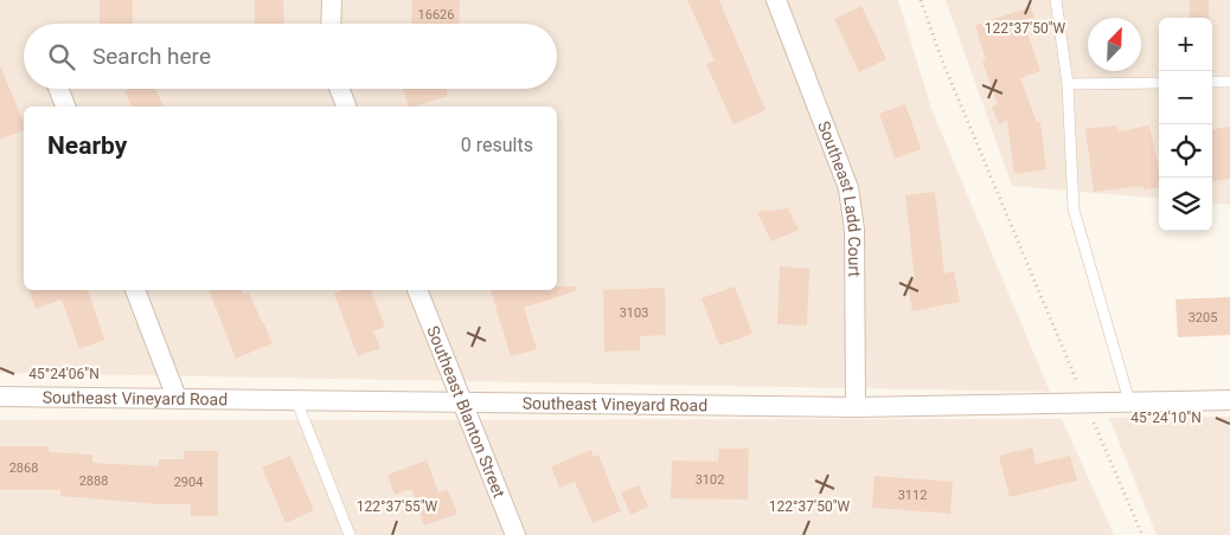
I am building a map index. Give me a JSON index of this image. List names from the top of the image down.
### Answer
{
  "streets": {
    "street": ["Southeast Ladd Court", "Southeast Vineyard Road", "Southeast Blanton Street"]
  },
  "crossings": [
    ["Southeast Ladd Court", "Southeast Vineyard Road"],
    ["Southeast Vineyard Road", "Southeast Blanton Street"]
  ],
  "house_numbers": [
    "16626",
    "3103",
    "3205",
    "2868",
    "3102",
    "2888",
    "2904",
    "3112"
  ],
  "north": "top right",
  "page": {
    "map_buttons": ["+", "−"],
    "search": "Search here",
    "heading": ["Nearby", "0 results"]
  },
  "coordinates": [
    "122°37'50\"W",
    "45°24'06\"N",
    "45°24'10\"N",
    "122°37'55\"W"
  ]
}
